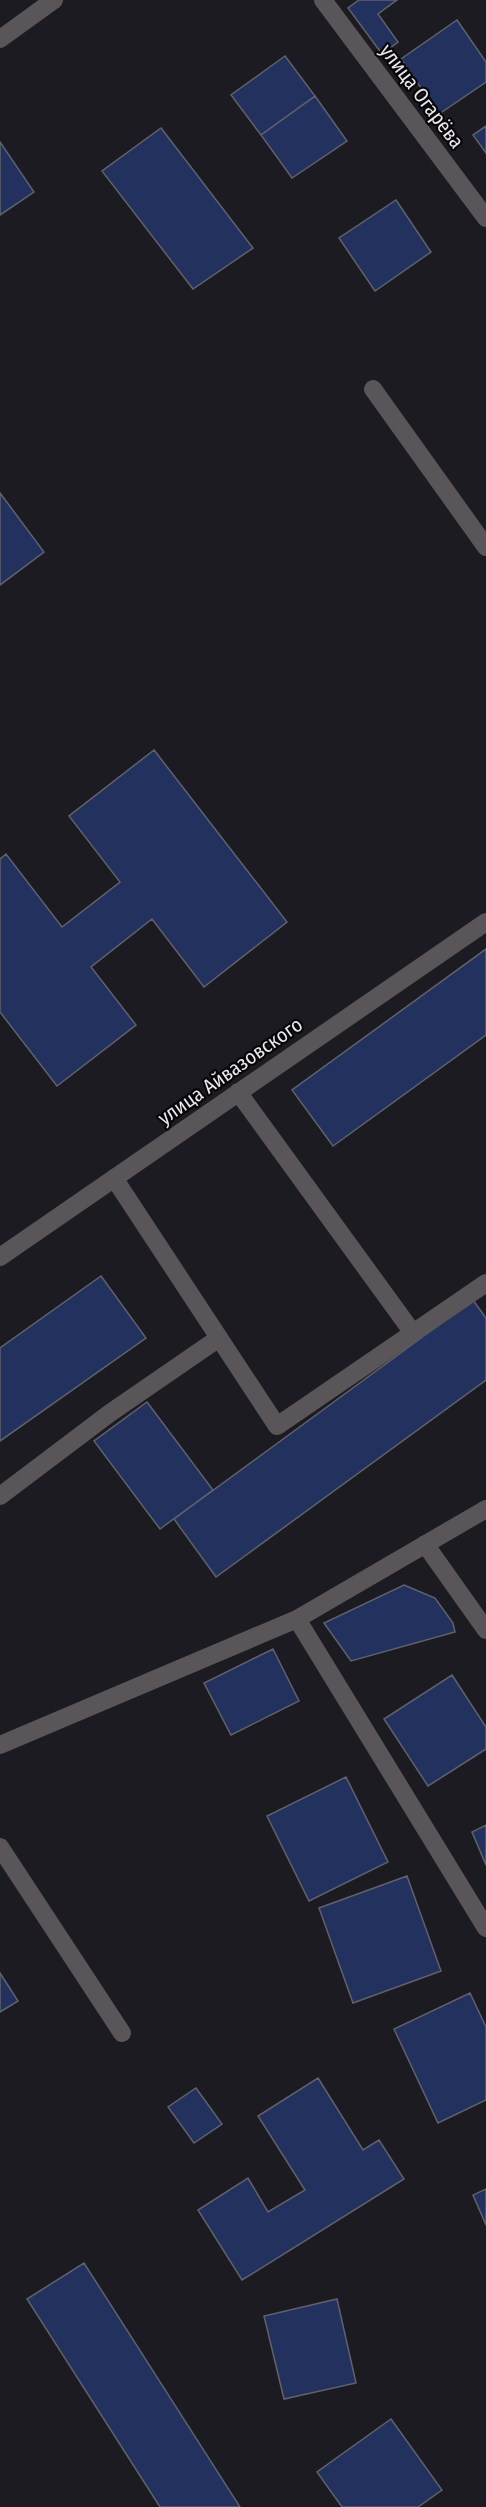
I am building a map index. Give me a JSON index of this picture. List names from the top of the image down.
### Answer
{
  "streets": {
    "street": ["улица Огарёва", "улица Айвазовского"]
  }
}
